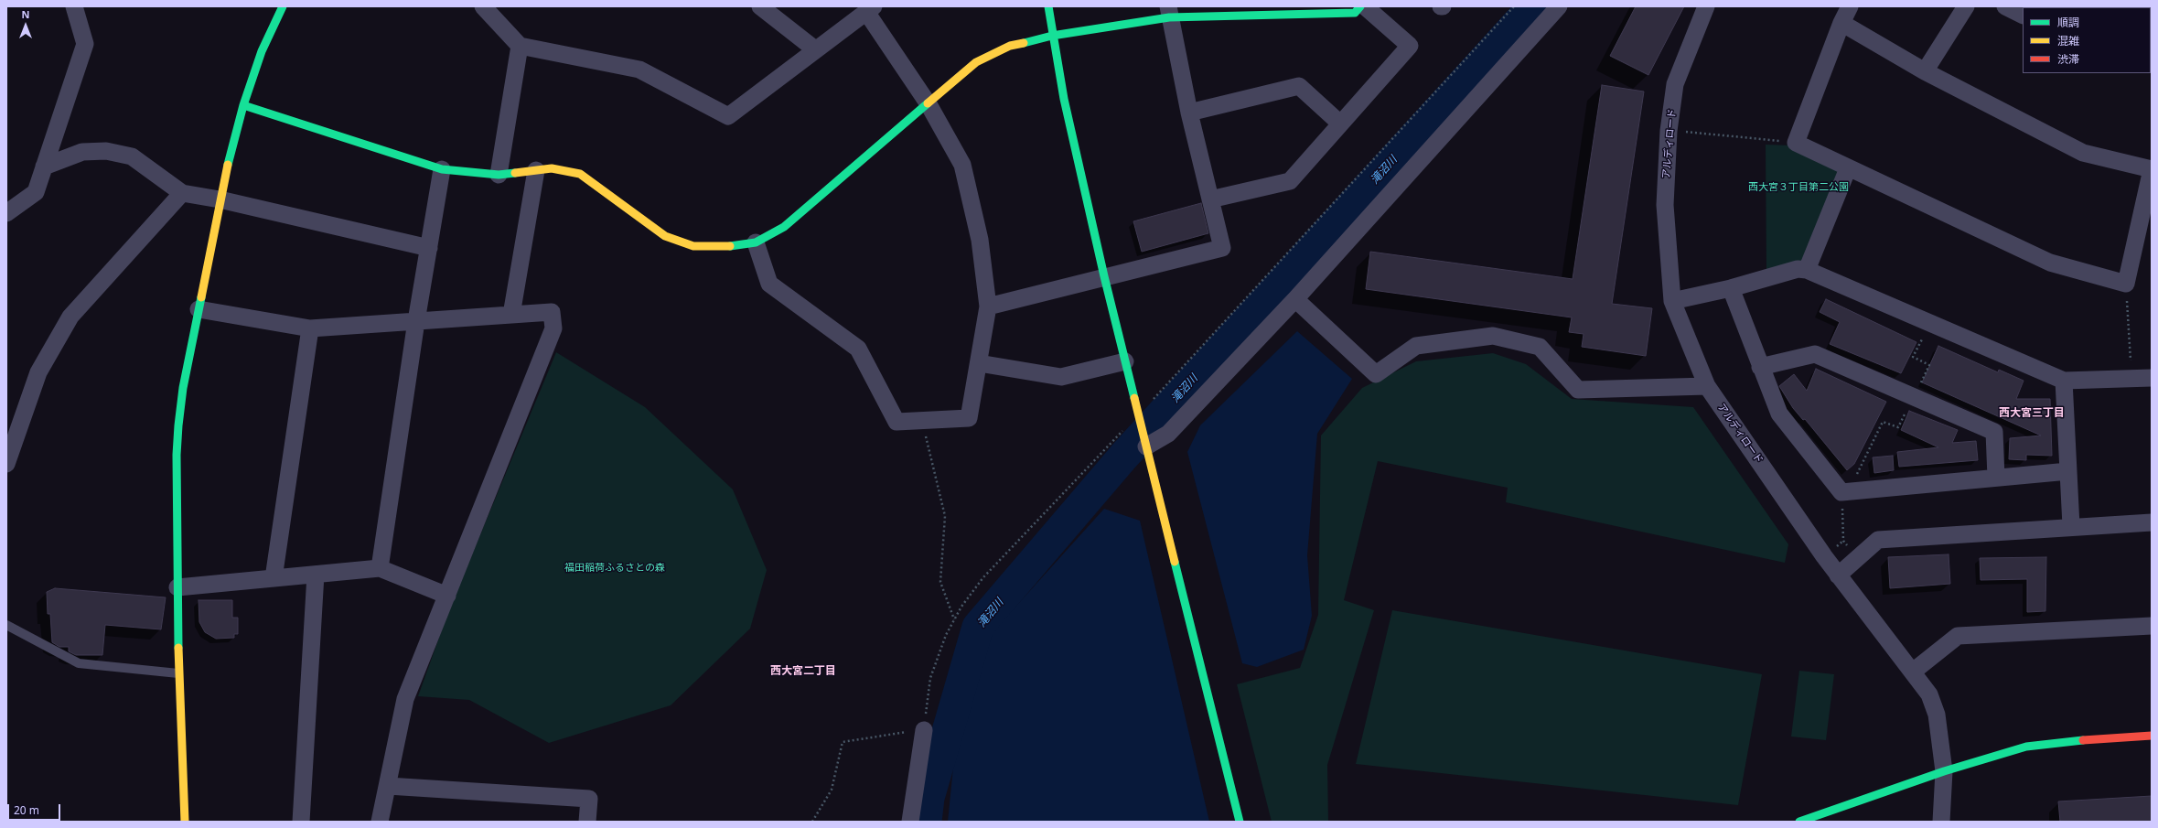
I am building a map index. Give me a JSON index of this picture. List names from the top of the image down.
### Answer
{
  "streets": {
    "street": ["アルディロード"]
  },
  "districts": ["西大宮三丁目", "西大宮二丁目"],
  "water": ["滝沼川"],
  "parks": ["西大宮３丁目第二公園", "福田稲荷ふるさとの森"],
  "legend": ["順調", "混雑", "渋滞"],
  "scale_bar": "20 m",
  "north": "top"
}
